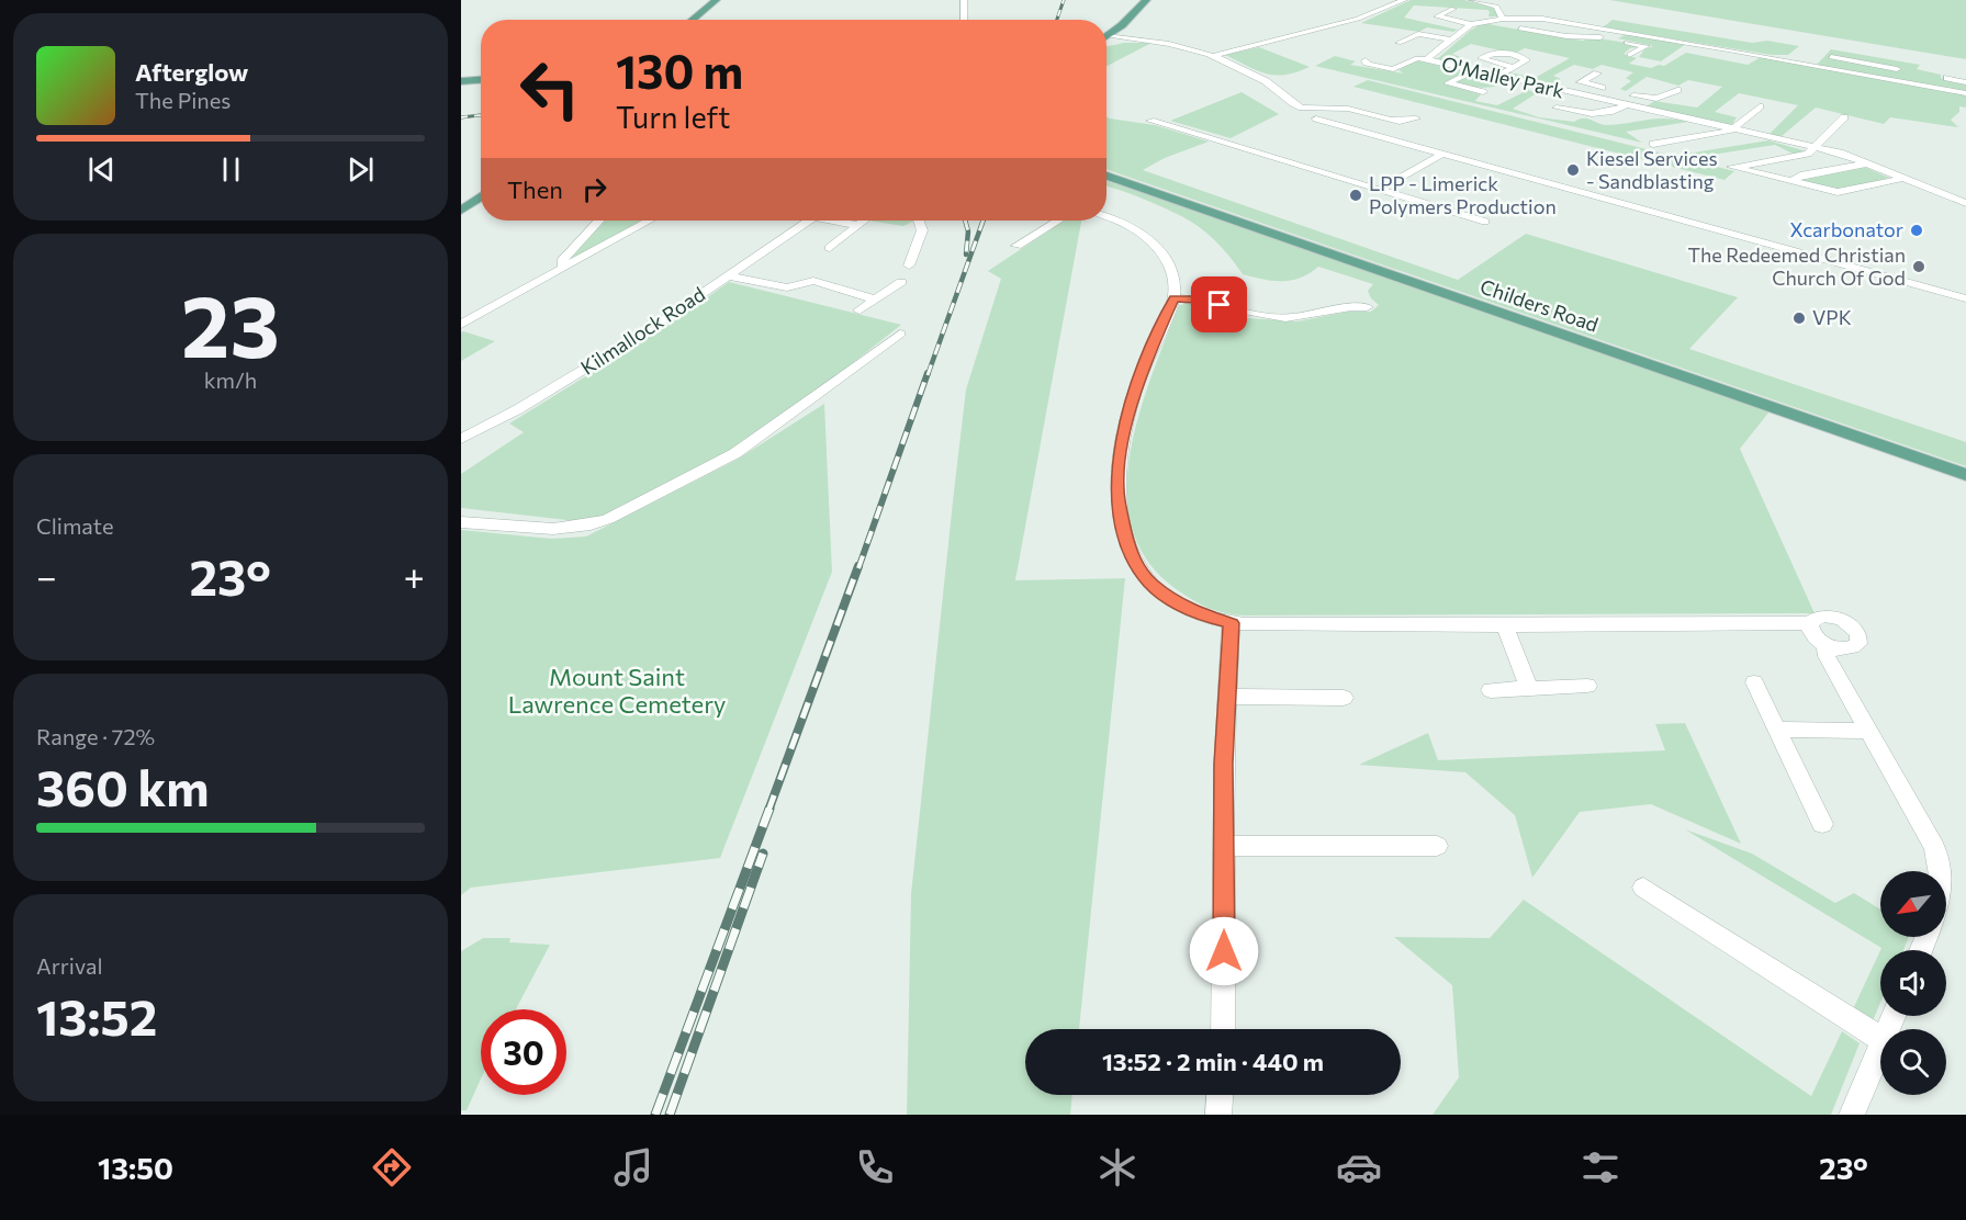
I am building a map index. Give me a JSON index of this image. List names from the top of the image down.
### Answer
{
  "streets": {
    "main road": ["Childers Road"],
    "street": ["O'Malley Park", "Kilmallock Road"]
  },
  "parks": ["Mount Saint Lawrence Cemetery"],
  "places": [
    "Kiesel Services - Sandblasting",
    "LPP - Limerick Polymers Production",
    "Xcarbonator",
    "The Redeemed Christian Church Of God",
    "VPK"
  ],
  "north": "bottom left",
  "page": {
    "turn": ["130 m", "Turn left"],
    "song": ["Afterglow", "The Pines"],
    "then": "Then",
    "tile": [
      ["23", "km/h"],
      "Climate",
      ["Range · 72%", "360 km"],
      ["Arrival", "13:52"]
    ],
    "heat": ["−", "23°", "+"],
    "limit": "30",
    "trip": "13:52 · 2 min · 440 m",
    "tabs": ["13:50", "23°"]
  }
}
